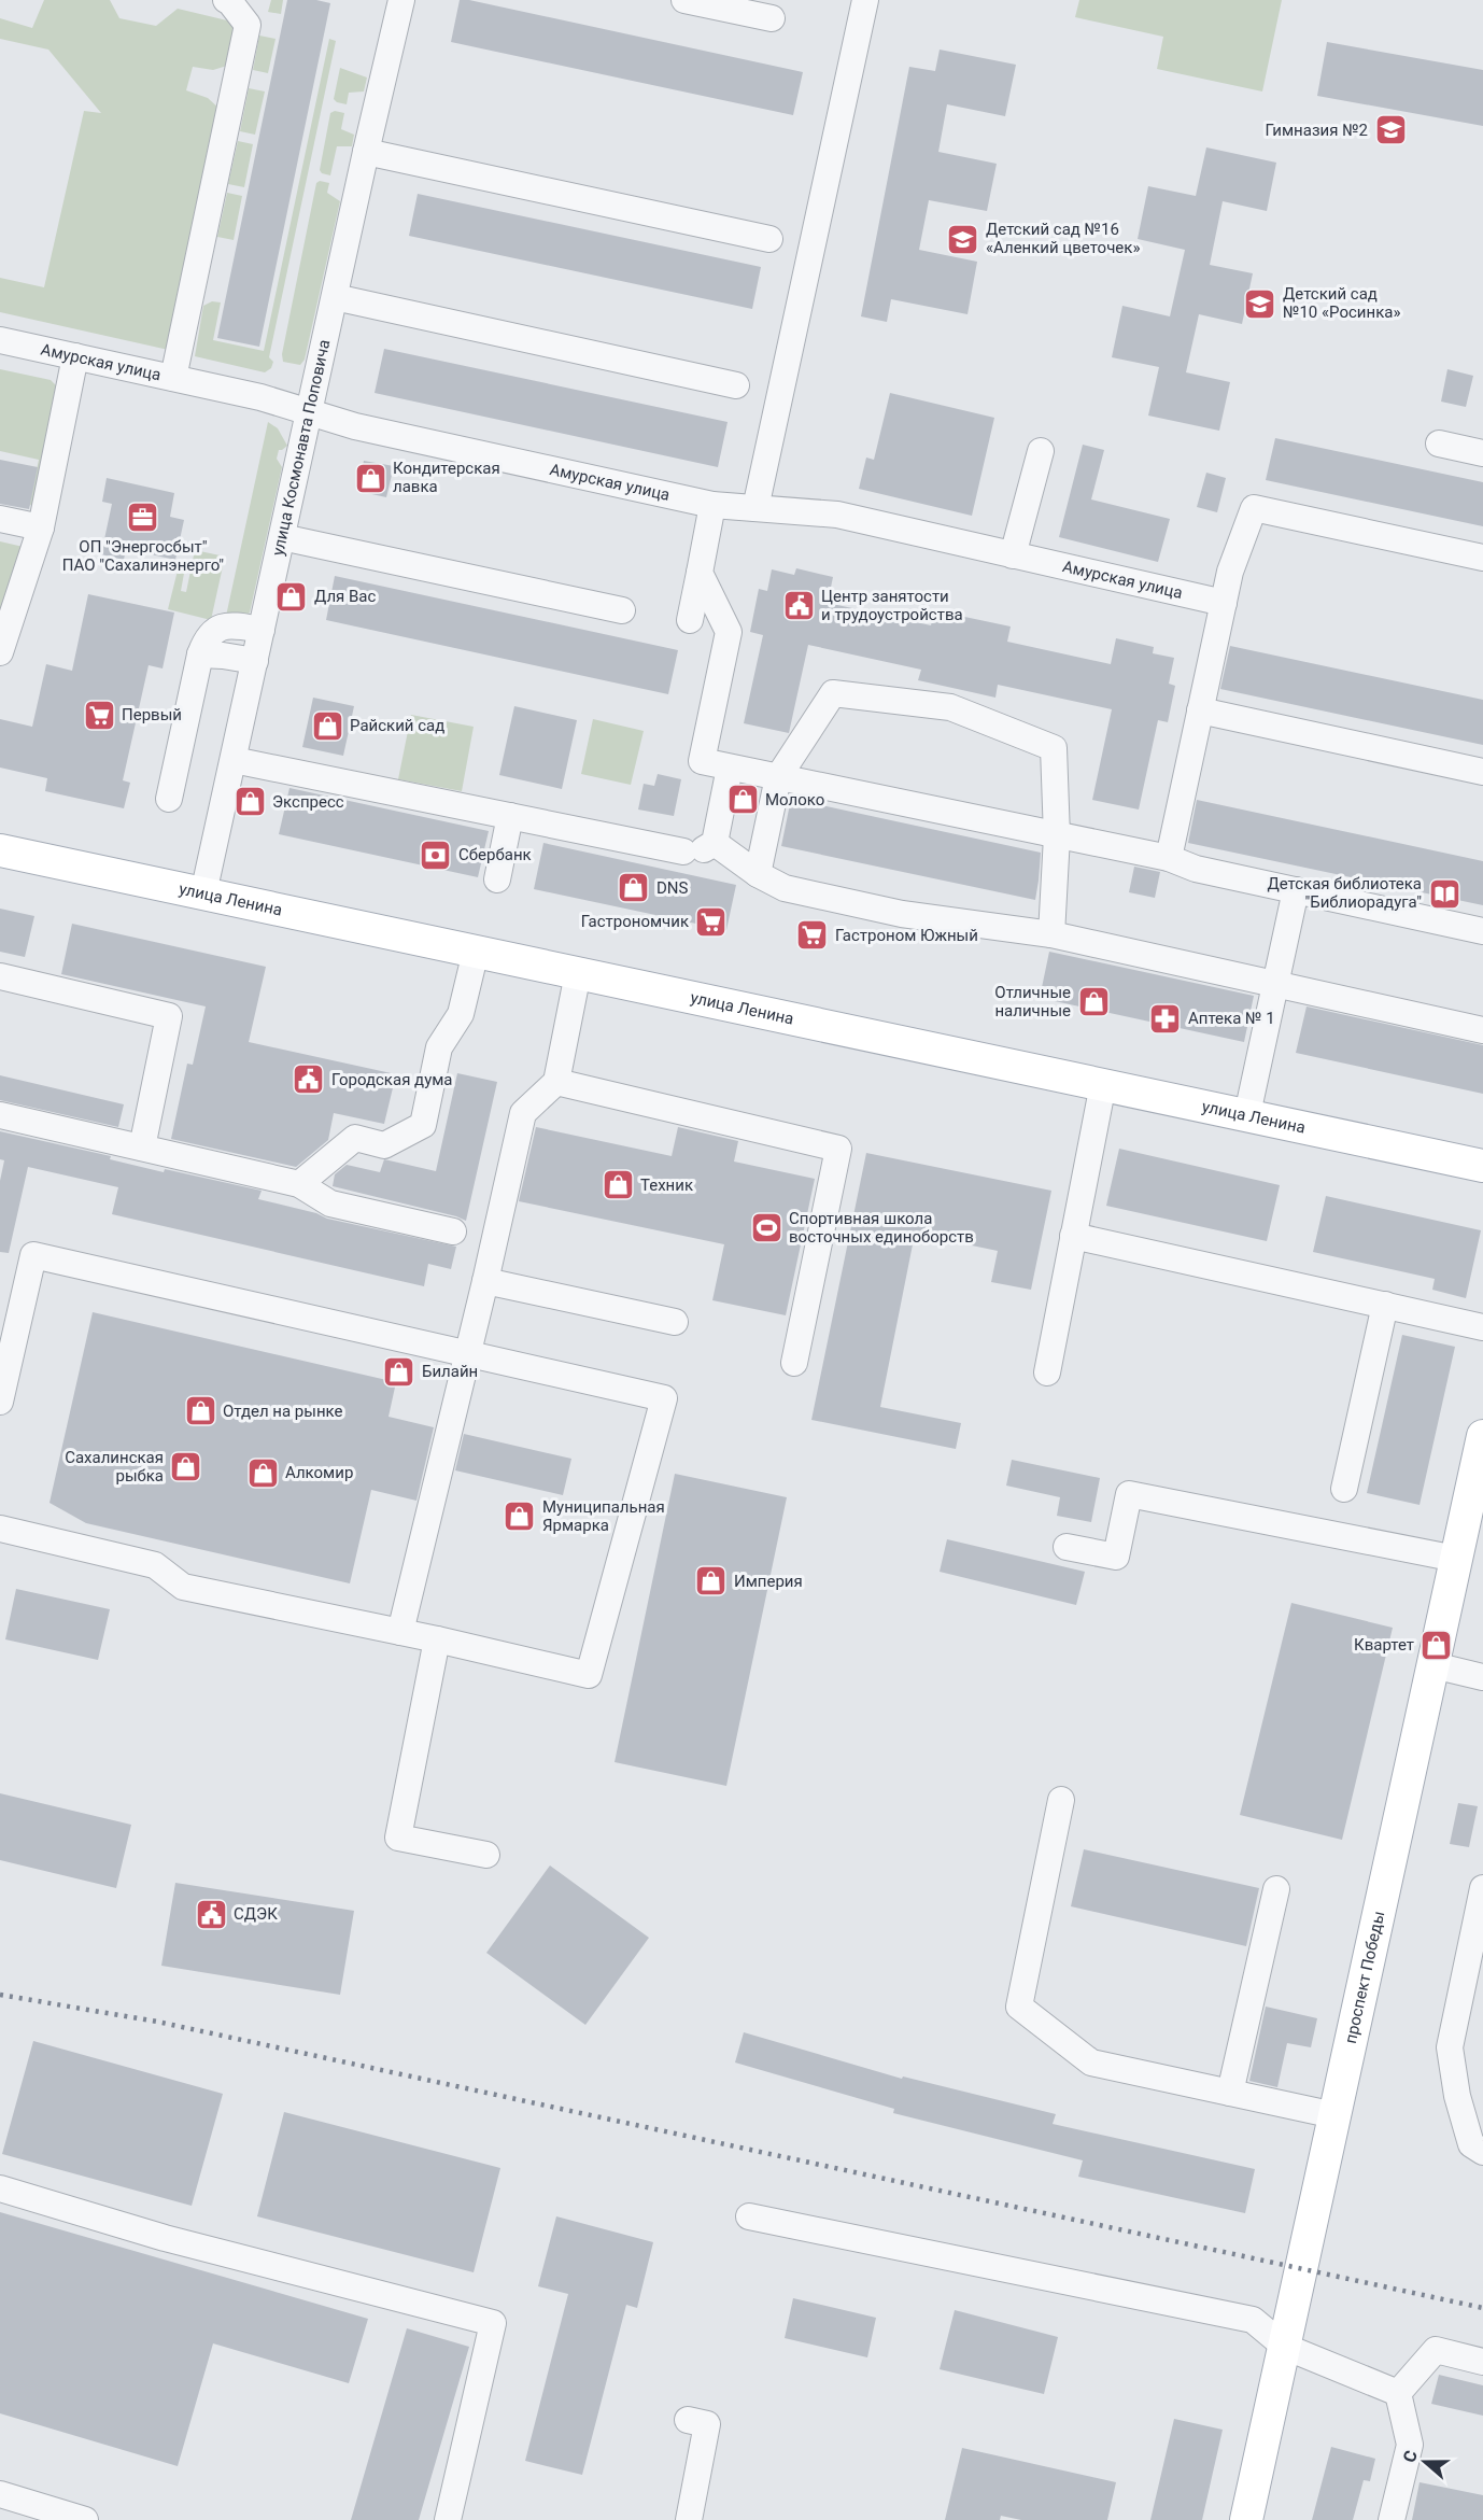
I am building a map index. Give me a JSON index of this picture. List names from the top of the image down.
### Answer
{
  "streets": {
    "main road": ["улица Ленина", "проспект Победы"],
    "street": ["Амурская улица", "улица Космонавта Поповича"]
  },
  "crossings": [
    ["Амурская улица", "улица Космонавта Поповича"],
    ["улица Космонавта Поповича", "улица Ленина"]
  ],
  "places": {
    "school or university": ["Гимназия №2", "Детский сад №16 «Аленкий цветочек»", "Детский сад №10 «Росинка»"],
    "shop": [
      "Кондитерская лавка",
      "Для Вас",
      "Райский сад",
      "Молоко",
      "Экспресс",
      "DNS",
      "Отличные наличные",
      "Техник",
      "Билайн",
      "Отдел на рынке",
      "Сахалинская рыбка",
      "Алкомир",
      "Муниципальная Ярмарка",
      "Империя",
      "Квартет"
    ],
    "office": ["ОП \"Энергосбыт\" ПАО \"Сахалинэнерго\""],
    "public building": ["Центр занятости и трудоустройства", "Городская дума", "СДЭК"],
    "supermarket": ["Первый", "Гастрономчик", "Гастроном Южный"],
    "bank": ["Сбербанк"],
    "library": ["Детская библиотека \"Библиорадуга\""],
    "pharmacy": ["Аптека № 1"],
    "sports": ["Спортивная школа восточных единоборств"]
  },
  "north": "left"
}
